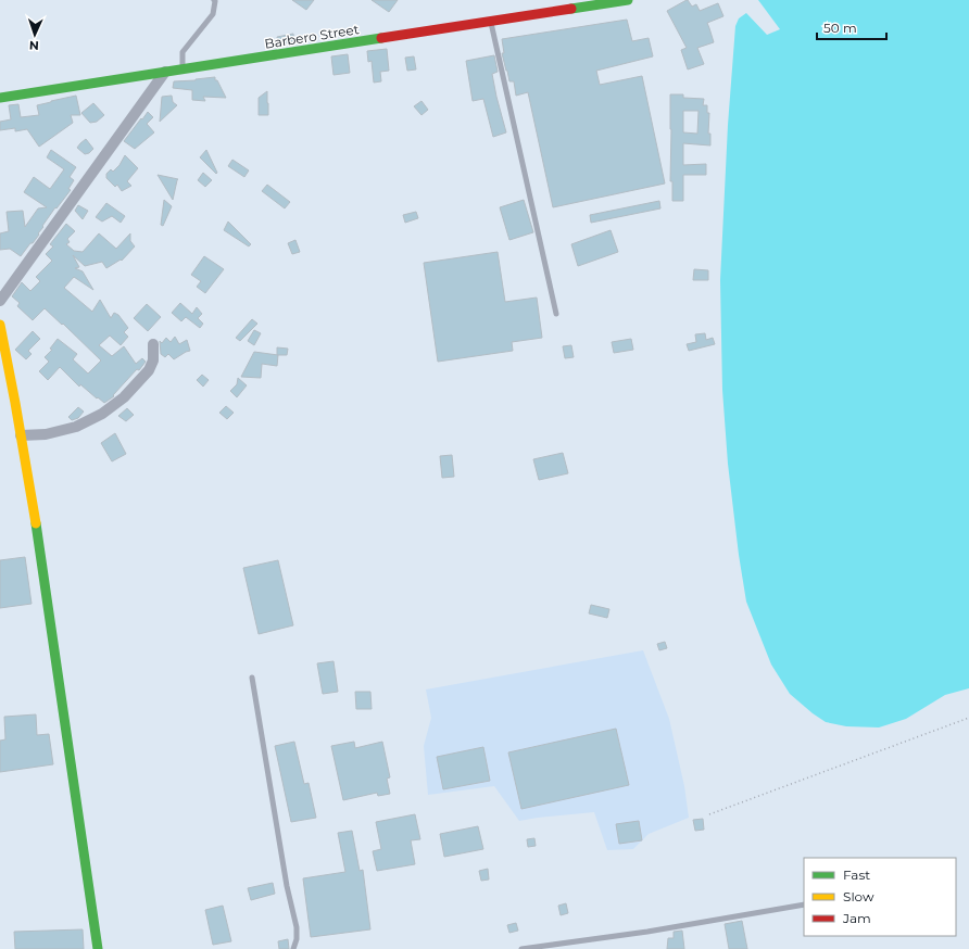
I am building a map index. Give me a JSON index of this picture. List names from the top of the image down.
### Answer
{
  "streets": {
    "street": ["Barbero Street"]
  },
  "legend": ["Fast", "Slow", "Jam"],
  "scale_bar": "50 m",
  "north": "bottom"
}
